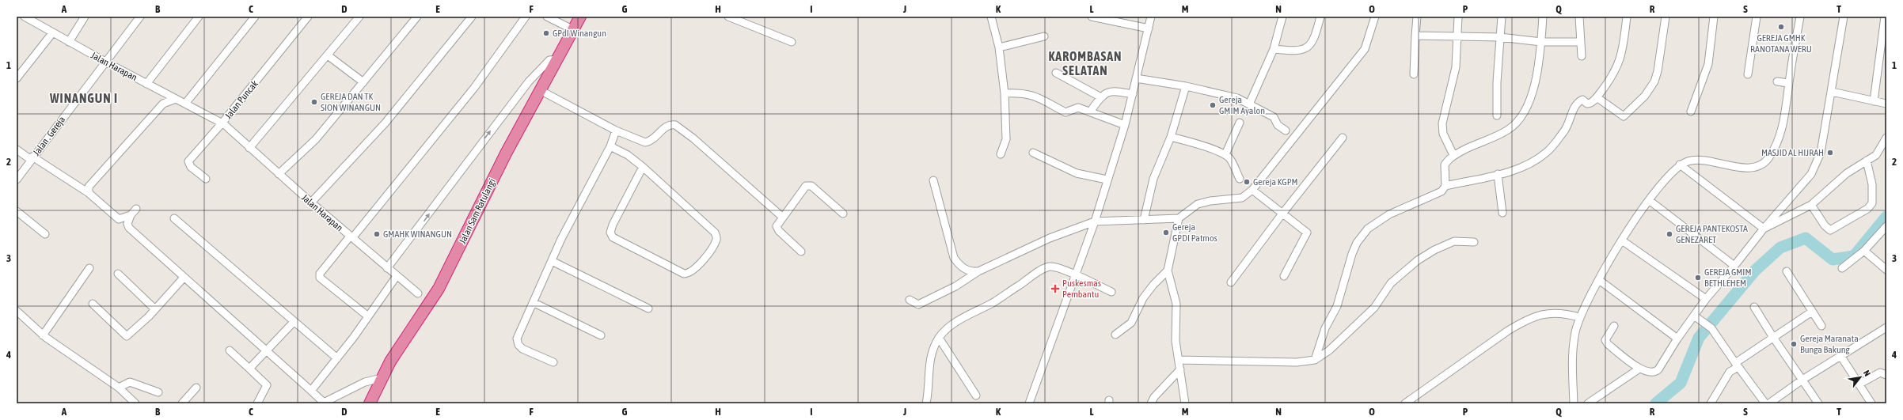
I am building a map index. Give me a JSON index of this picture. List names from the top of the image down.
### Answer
{
  "streets": {
    "highway": ["Jalan Sam Ratulangi"],
    "street": ["Jalan Harapan", "Jalan Puncak", "Jalan . Gereja"]
  },
  "crossings": [
    ["Jalan Harapan", "Jalan Puncak"],
    ["Jalan Harapan", "Jalan . Gereja"]
  ],
  "districts": ["KAROMBASAN SELATAN", "WINANGUN I"],
  "places": {
    "other": [
      "GEREJA GMHK RANOTANA WERU",
      "GPdI Winangun",
      "GEREJA DAN TK SION WINANGUN",
      "Gereja GMIM Ayalon",
      "MASJID AL HIJRAH",
      "Gereja KGPM",
      "Gereja GPDI Patmos",
      "GMAHK WINANGUN",
      "GEREJA PANTEKOSTA GENEZARET",
      "GEREJA GMIM BETHLEHEM",
      "Gereja Maranata Bunga Bakung"
    ],
    "health": ["Puskesmas Pembantu"]
  },
  "north": "top right",
  "grid": {
    "columns": [
      "A",
      "B",
      "C",
      "D",
      "E",
      "F",
      "G",
      "H",
      "I",
      "J",
      "K",
      "L",
      "M",
      "N",
      "O",
      "P",
      "Q",
      "R",
      "S",
      "T"
    ],
    "rows": [
      "1",
      "2",
      "3",
      "4"
    ]
  }
}
